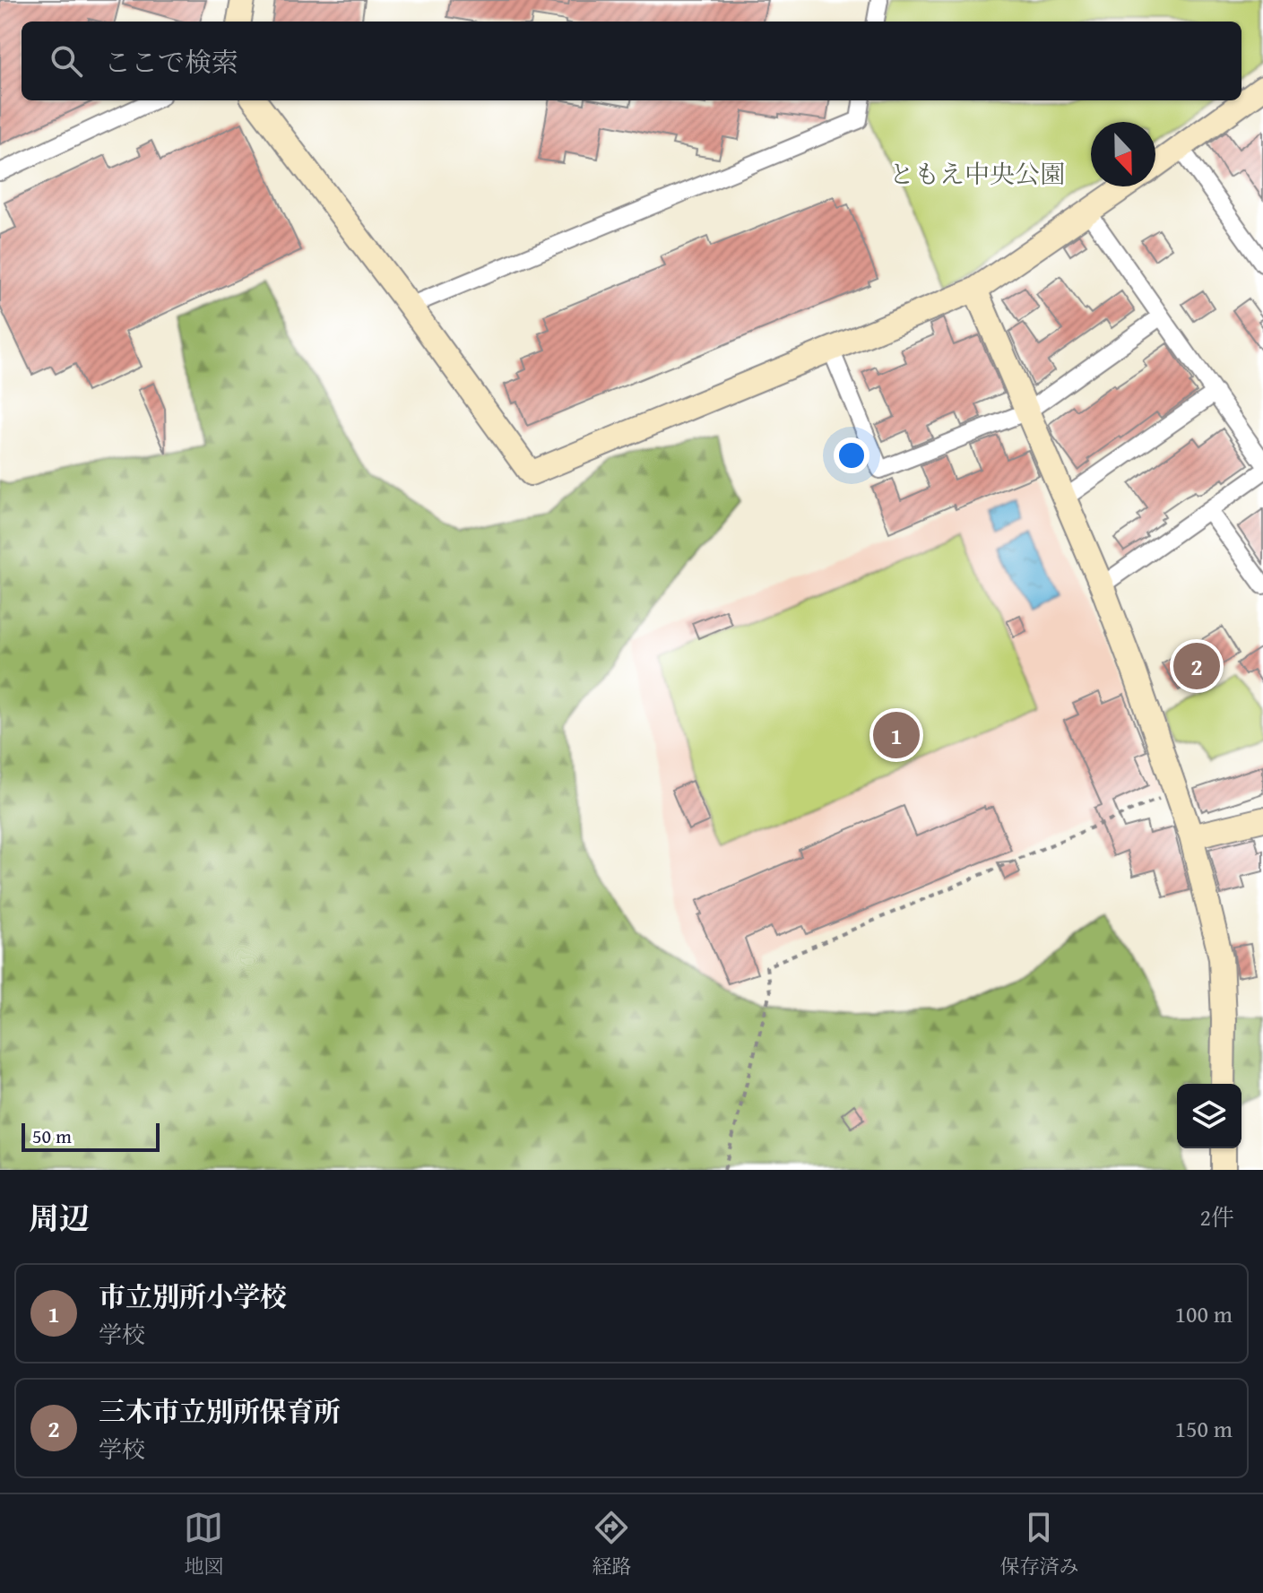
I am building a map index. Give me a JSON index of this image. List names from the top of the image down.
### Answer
{
  "parks": ["ともえ中央公園"],
  "scale_bar": "50 m",
  "north": "bottom",
  "page": {
    "search": "ここで検索",
    "pins": ["2", "1"],
    "scale": "50 m",
    "heading": ["周辺", "2件"],
    "list": [
      {
        "mark": "1",
        "name": "市立別所小学校",
        "note": "学校",
        "value": "100 m"
      },
      {
        "mark": "2",
        "name": "三木市立別所保育所",
        "note": "学校",
        "value": "150 m"
      }
    ],
    "nav": ["地図", "経路", "保存済み"]
  }
}
